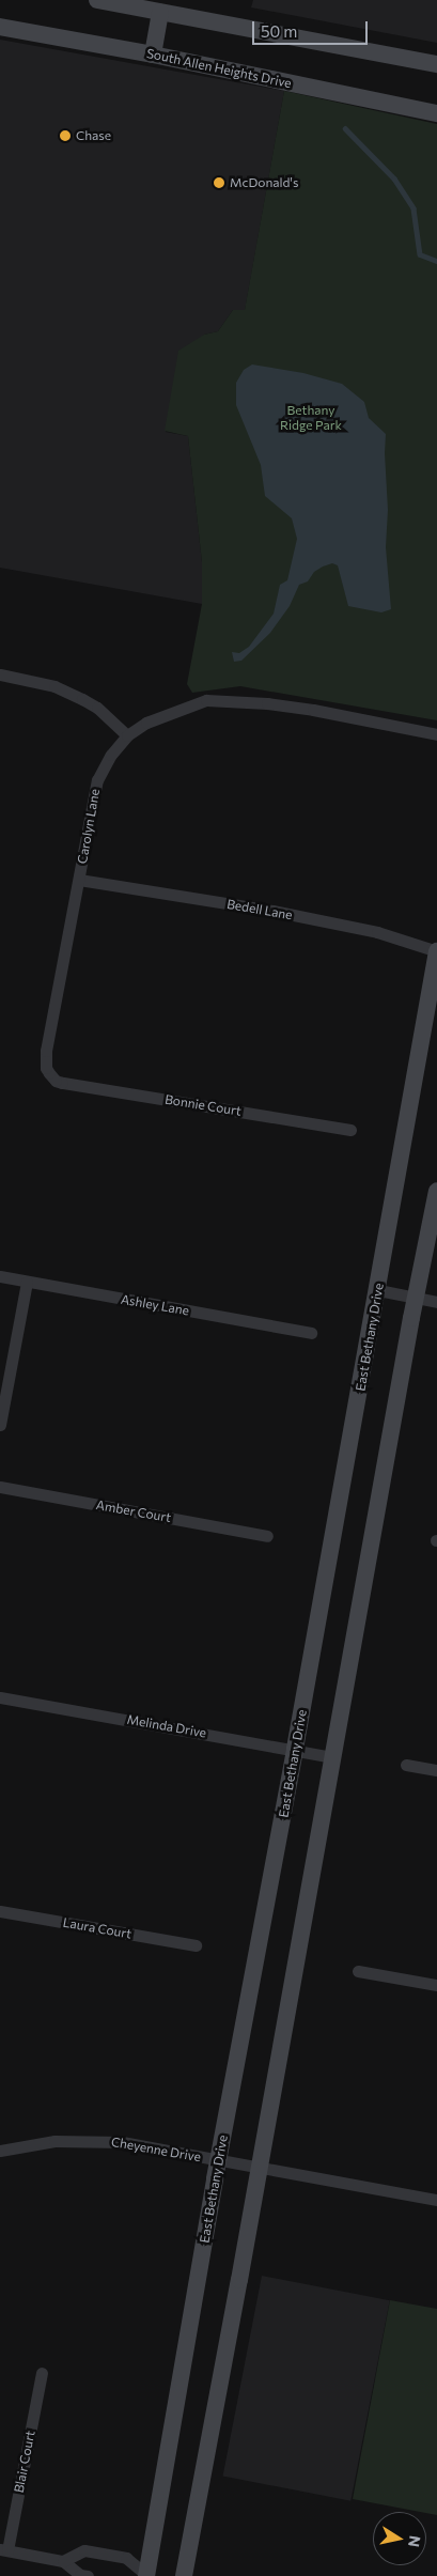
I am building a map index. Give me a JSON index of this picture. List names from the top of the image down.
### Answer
{
  "streets": {
    "main road": ["South Allen Heights Drive", "East Bethany Drive"],
    "street": [
      "Carolyn Lane",
      "Bedell Lane",
      "Bonnie Court",
      "Ashley Lane",
      "Amber Court",
      "Melinda Drive",
      "Laura Court",
      "Cheyenne Drive",
      "Blair Court"
    ]
  },
  "crossings": [
    ["Carolyn Lane", "Bedell Lane"],
    ["Carolyn Lane", "Bonnie Court"],
    ["Bedell Lane", "East Bethany Drive"],
    ["East Bethany Drive", "Melinda Drive"],
    ["East Bethany Drive", "Cheyenne Drive"]
  ],
  "parks": ["Bethany Ridge Park"],
  "places": ["Chase", "McDonald's"],
  "scale_bar": "50 m",
  "north": "right"
}
